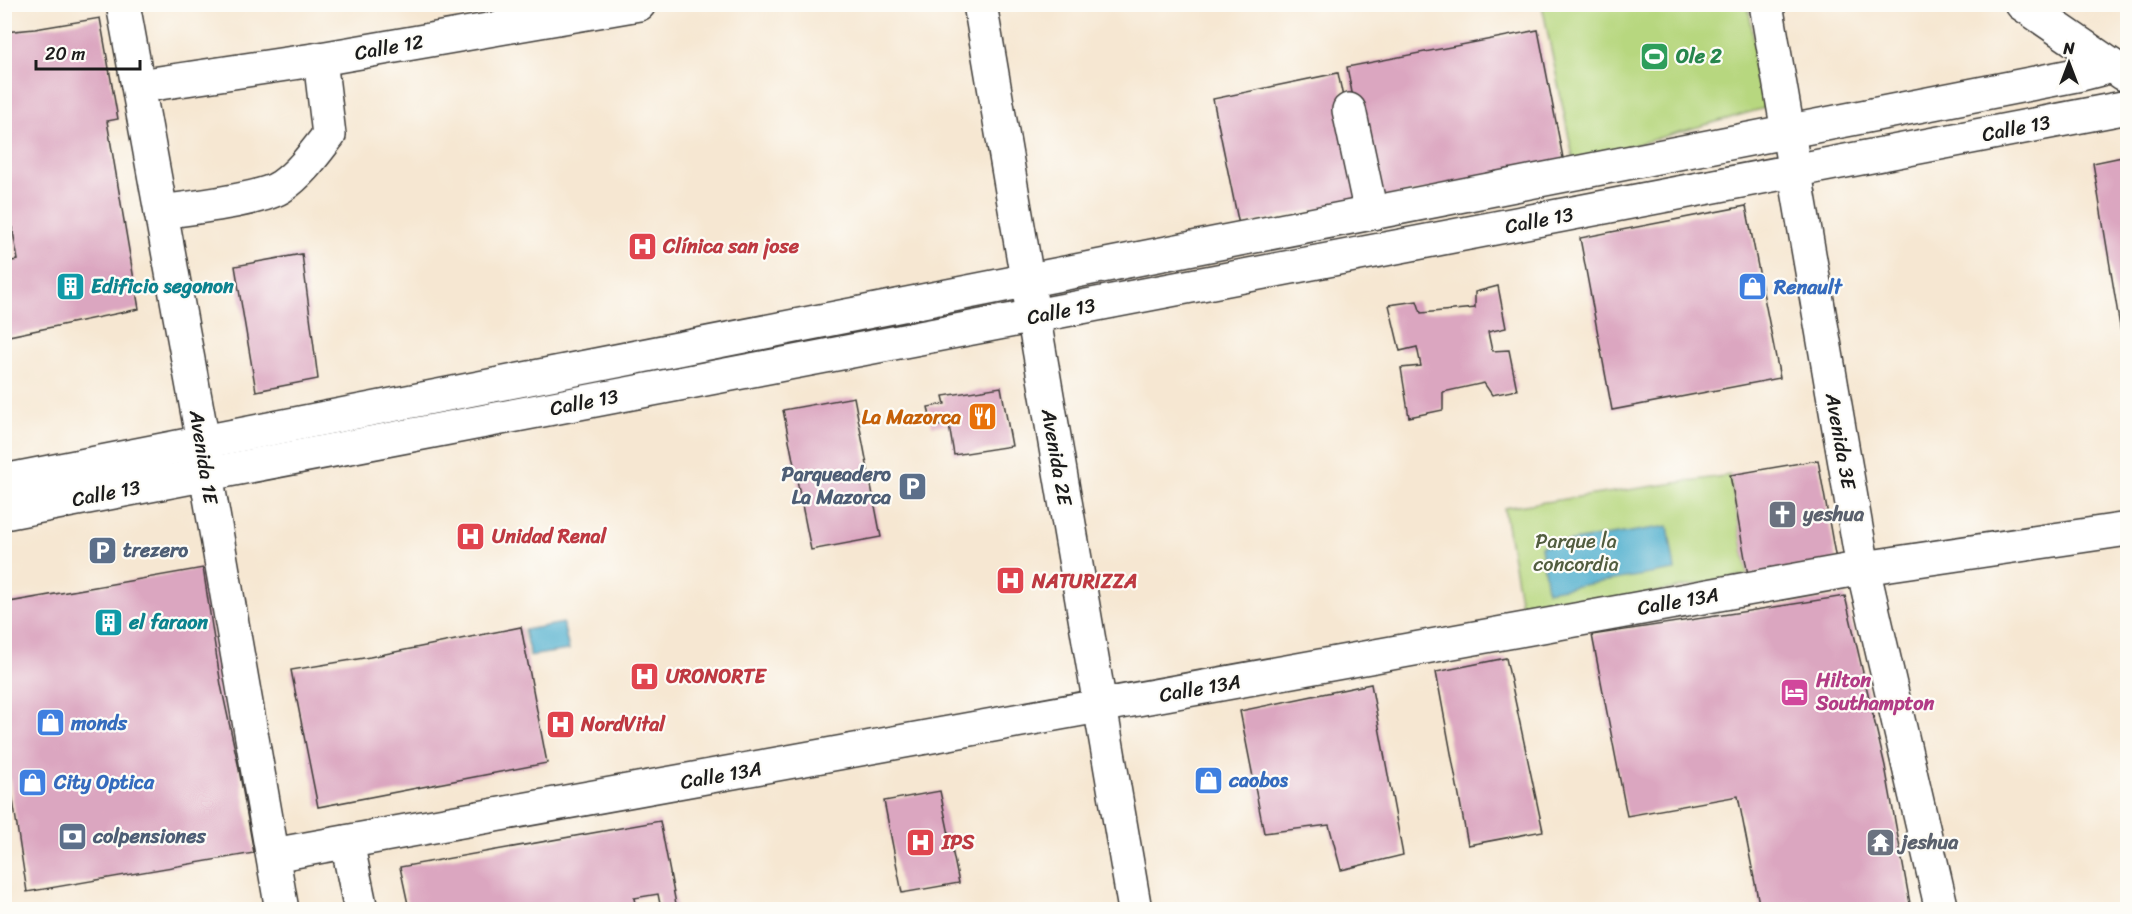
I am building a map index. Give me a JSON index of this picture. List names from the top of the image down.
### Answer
{
  "streets": {
    "street": [
      "Calle 12",
      "Calle 13",
      "Avenida 3E",
      "Avenida 1E",
      "Avenida 2E",
      "Calle 13A"
    ]
  },
  "crossings": [
    ["Calle 12", "Avenida 1E"],
    ["Calle 13", "Avenida 3E"],
    ["Calle 13", "Avenida 1E"],
    ["Calle 13", "Avenida 2E"],
    ["Avenida 3E", "Calle 13A"],
    ["Avenida 1E", "Calle 13A"],
    ["Avenida 2E", "Calle 13A"]
  ],
  "parks": ["Parque la concordia"],
  "places": {
    "sports": ["Ole 2"],
    "hospital": [
      "Clínica san jose",
      "Unidad Renal",
      "NATURIZZA",
      "URONORTE",
      "NordVital",
      "IPS"
    ],
    "building": ["Edificio segonon", "el faraon"],
    "shop": [
      "Renault",
      "monds",
      "caobos",
      "City Optica"
    ],
    "restaurant": ["La Mazorca"],
    "parking": ["Parqueadero La Mazorca", "trezero"],
    "church": ["yeshua"],
    "hotel": ["Hilton Southampton"],
    "bank": ["colpensiones"],
    "temple": ["jeshua"]
  },
  "scale_bar": "20 m",
  "north": "top"
}
